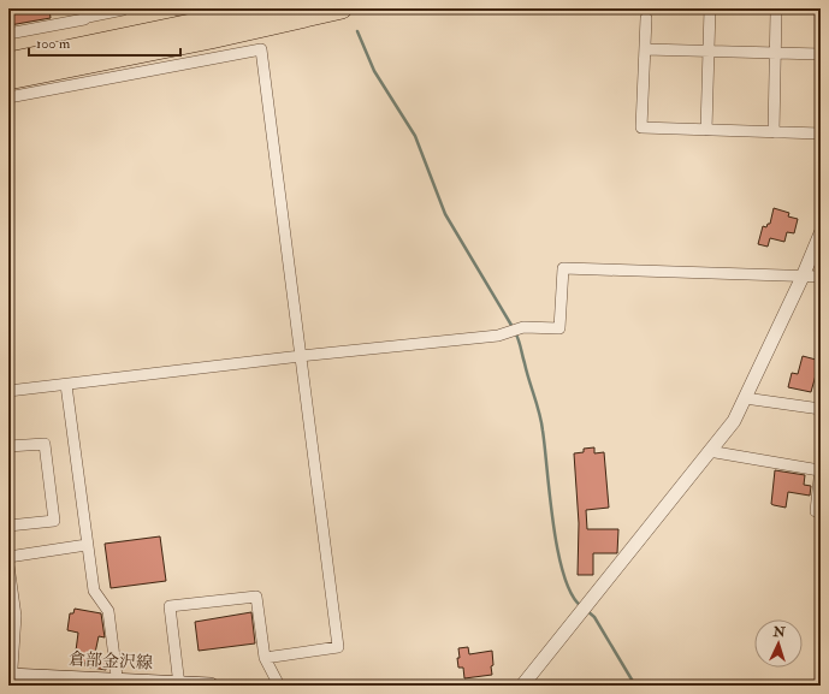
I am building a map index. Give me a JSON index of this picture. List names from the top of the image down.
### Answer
{
  "streets": {
    "main road": ["倉部金沢線"]
  },
  "scale_bar": "100 m",
  "north": "top"
}
